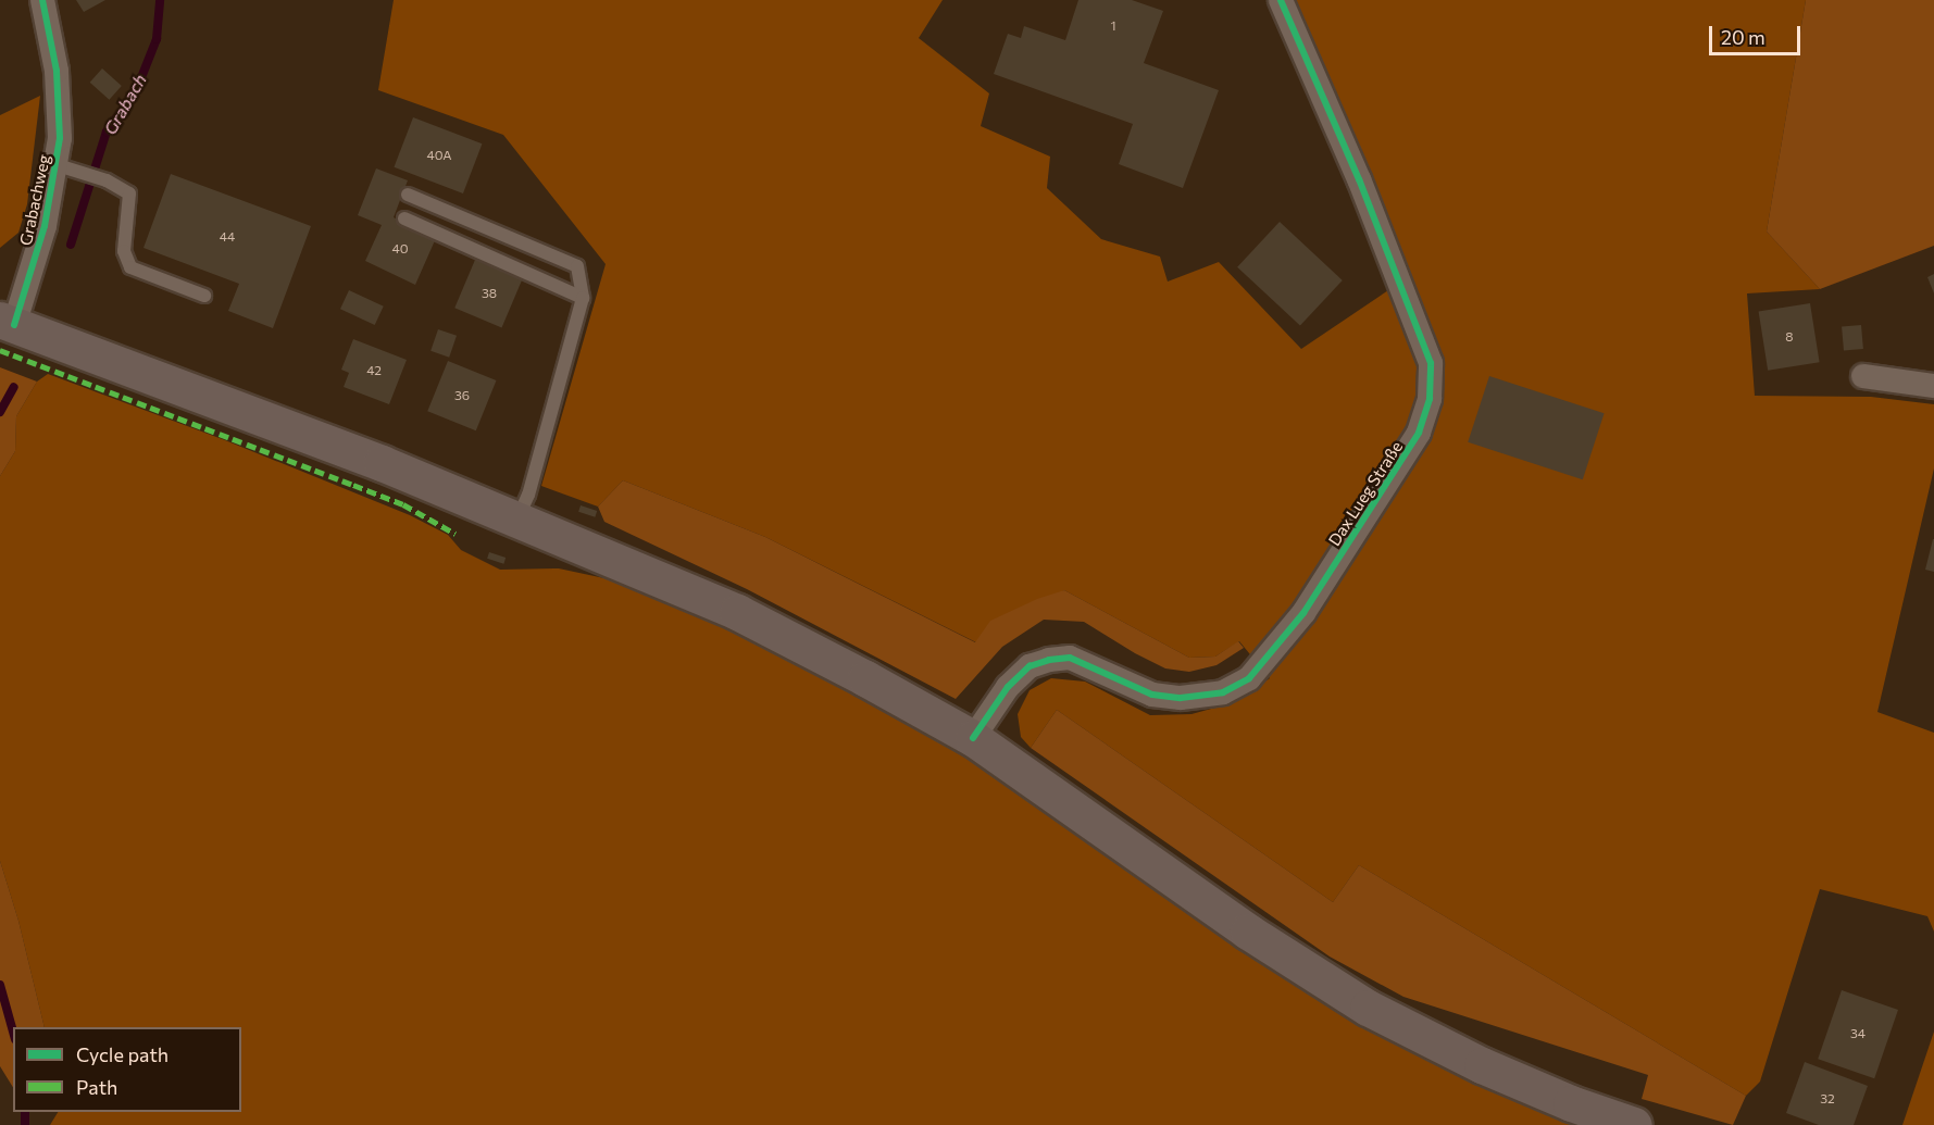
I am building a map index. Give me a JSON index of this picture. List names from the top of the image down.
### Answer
{
  "streets": {
    "street": ["Grabachweg", "Dax Lueg Straße"]
  },
  "water": ["Grabach"],
  "house_numbers": [
    "1",
    "40A",
    "44",
    "40",
    "38",
    "8",
    "42",
    "36",
    "34",
    "32"
  ],
  "legend": ["Cycle path", "Path"],
  "scale_bar": "20 m"
}
